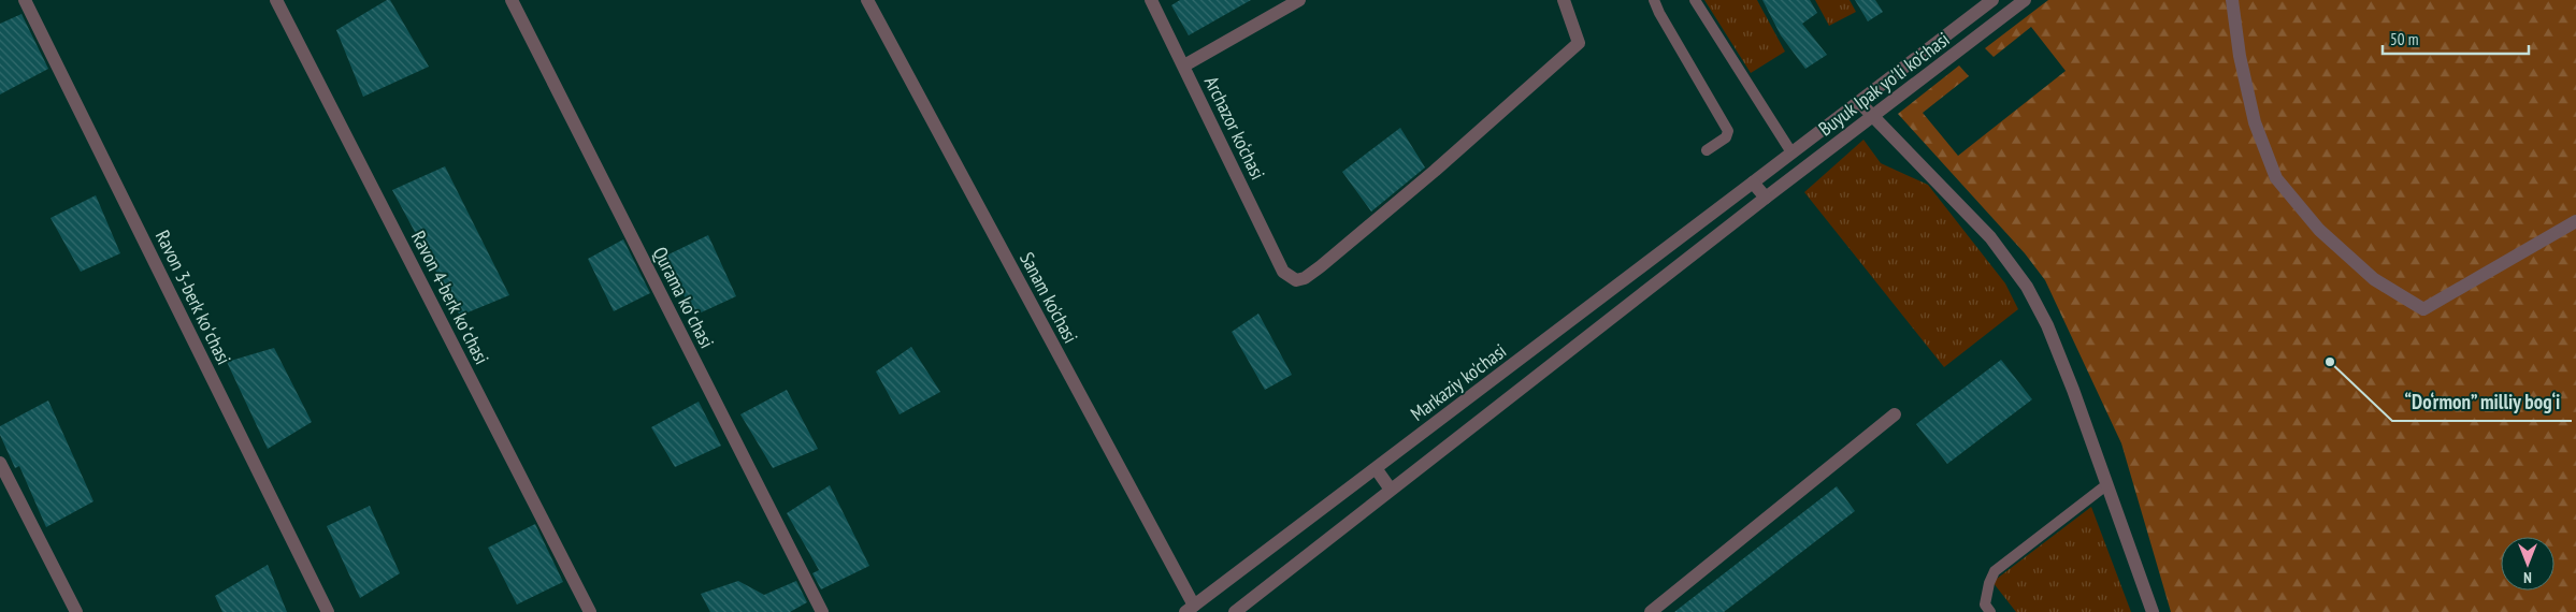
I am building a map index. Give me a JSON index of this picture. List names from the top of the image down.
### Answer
{
  "streets": {
    "street": [
      "Buyuk Ipak yo'li ko'chasi",
      "Archazor ko‘chasi",
      "Ravon 3-berk koʻchasi",
      "Ravon 4-berk koʻchasi",
      "Qurama koʻchasi",
      "Sanam ko'chasi",
      "Markaziy ko'chasi"
    ]
  },
  "crossings": [
    ["Buyuk Ipak yo'li ko'chasi", "Markaziy ko'chasi"],
    ["Sanam ko'chasi", "Markaziy ko'chasi"]
  ],
  "places": ["“Do‘rmon” milliy bog‘i"],
  "scale_bar": "50 m",
  "north": "bottom"
}
